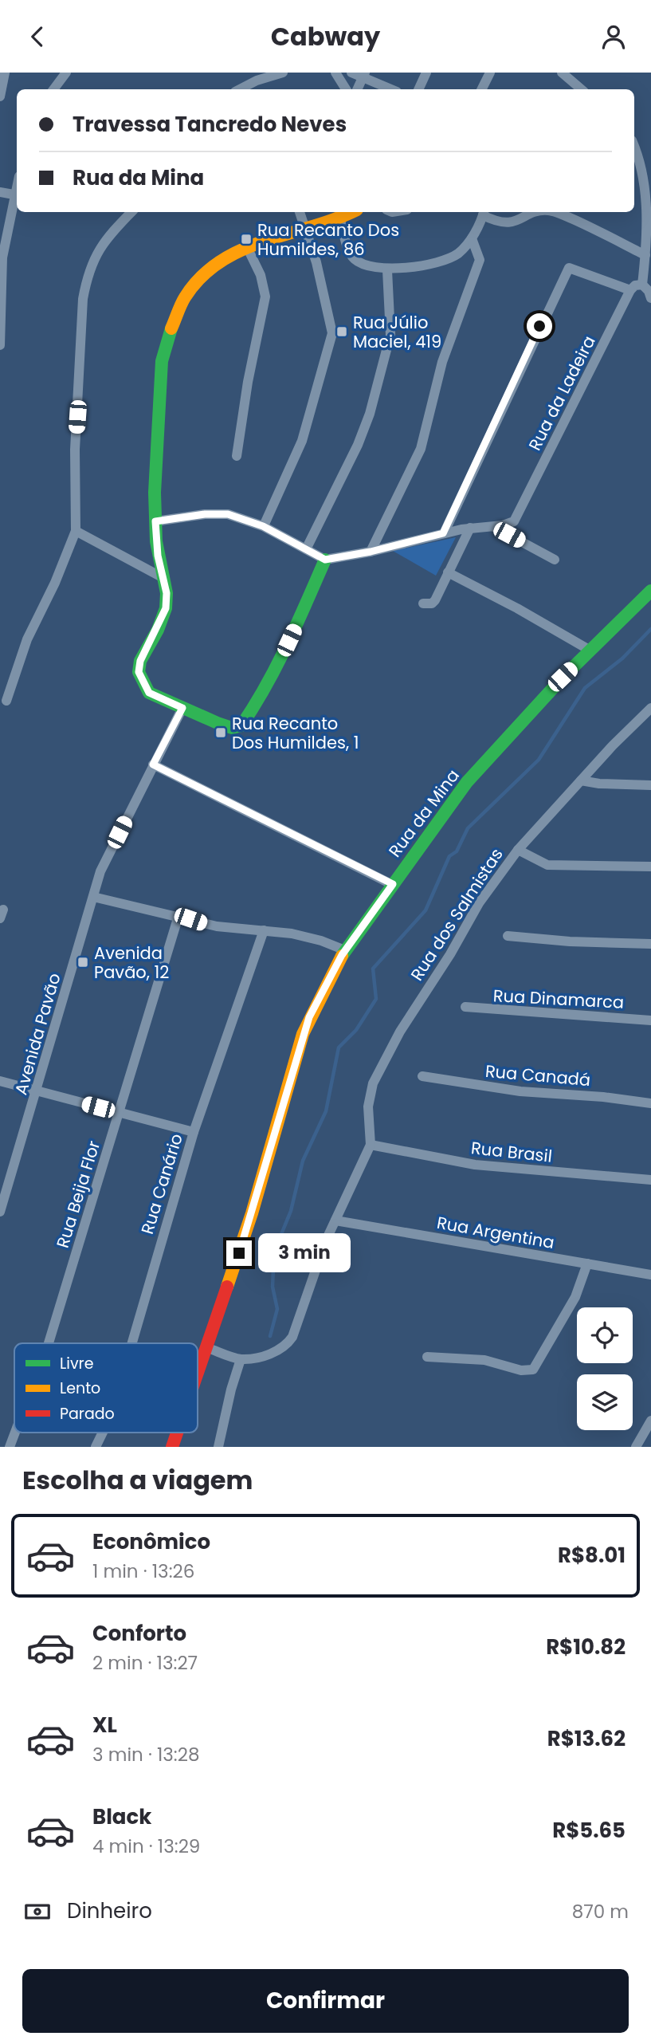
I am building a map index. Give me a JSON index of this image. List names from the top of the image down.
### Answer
{
  "streets": {
    "street": [
      "Rua da Ladeira",
      "Rua da Mina",
      "Rua dos Salmistas",
      "Rua Dinamarca",
      "Avenida Pavão",
      "Rua Canadá",
      "Rua Brasil",
      "Rua Canário",
      "Rua Beija Flor",
      "Rua Argentina"
    ]
  },
  "crossings": [
    ["Rua dos Salmistas", "Rua Brasil"]
  ],
  "places": {
    "transit": [
      "Rua Recanto Dos Humildes, 86",
      "Rua Júlio Maciel, 419",
      "Rua Recanto Dos Humildes, 1",
      "Avenida Pavão, 12"
    ]
  },
  "legend": ["Livre", "Lento", "Parado"],
  "page": {
    "header": "Cabway",
    "banner": ["Travessa Tancredo Neves", "Rua da Mina"],
    "bubble": "3 min",
    "heading": "Escolha a viagem",
    "list": [
      {
        "name": "Econômico",
        "note": "1 min · 13:26",
        "value": "R$8.01"
      },
      {
        "name": "Conforto",
        "note": "2 min · 13:27",
        "value": "R$10.82"
      },
      {
        "name": "XL",
        "note": "3 min · 13:28",
        "value": "R$13.62"
      },
      {
        "name": "Black",
        "note": "4 min · 13:29",
        "value": "R$5.65"
      }
    ],
    "pay": ["Dinheiro", "870 m"],
    "buttons": "Confirmar"
  }
}
